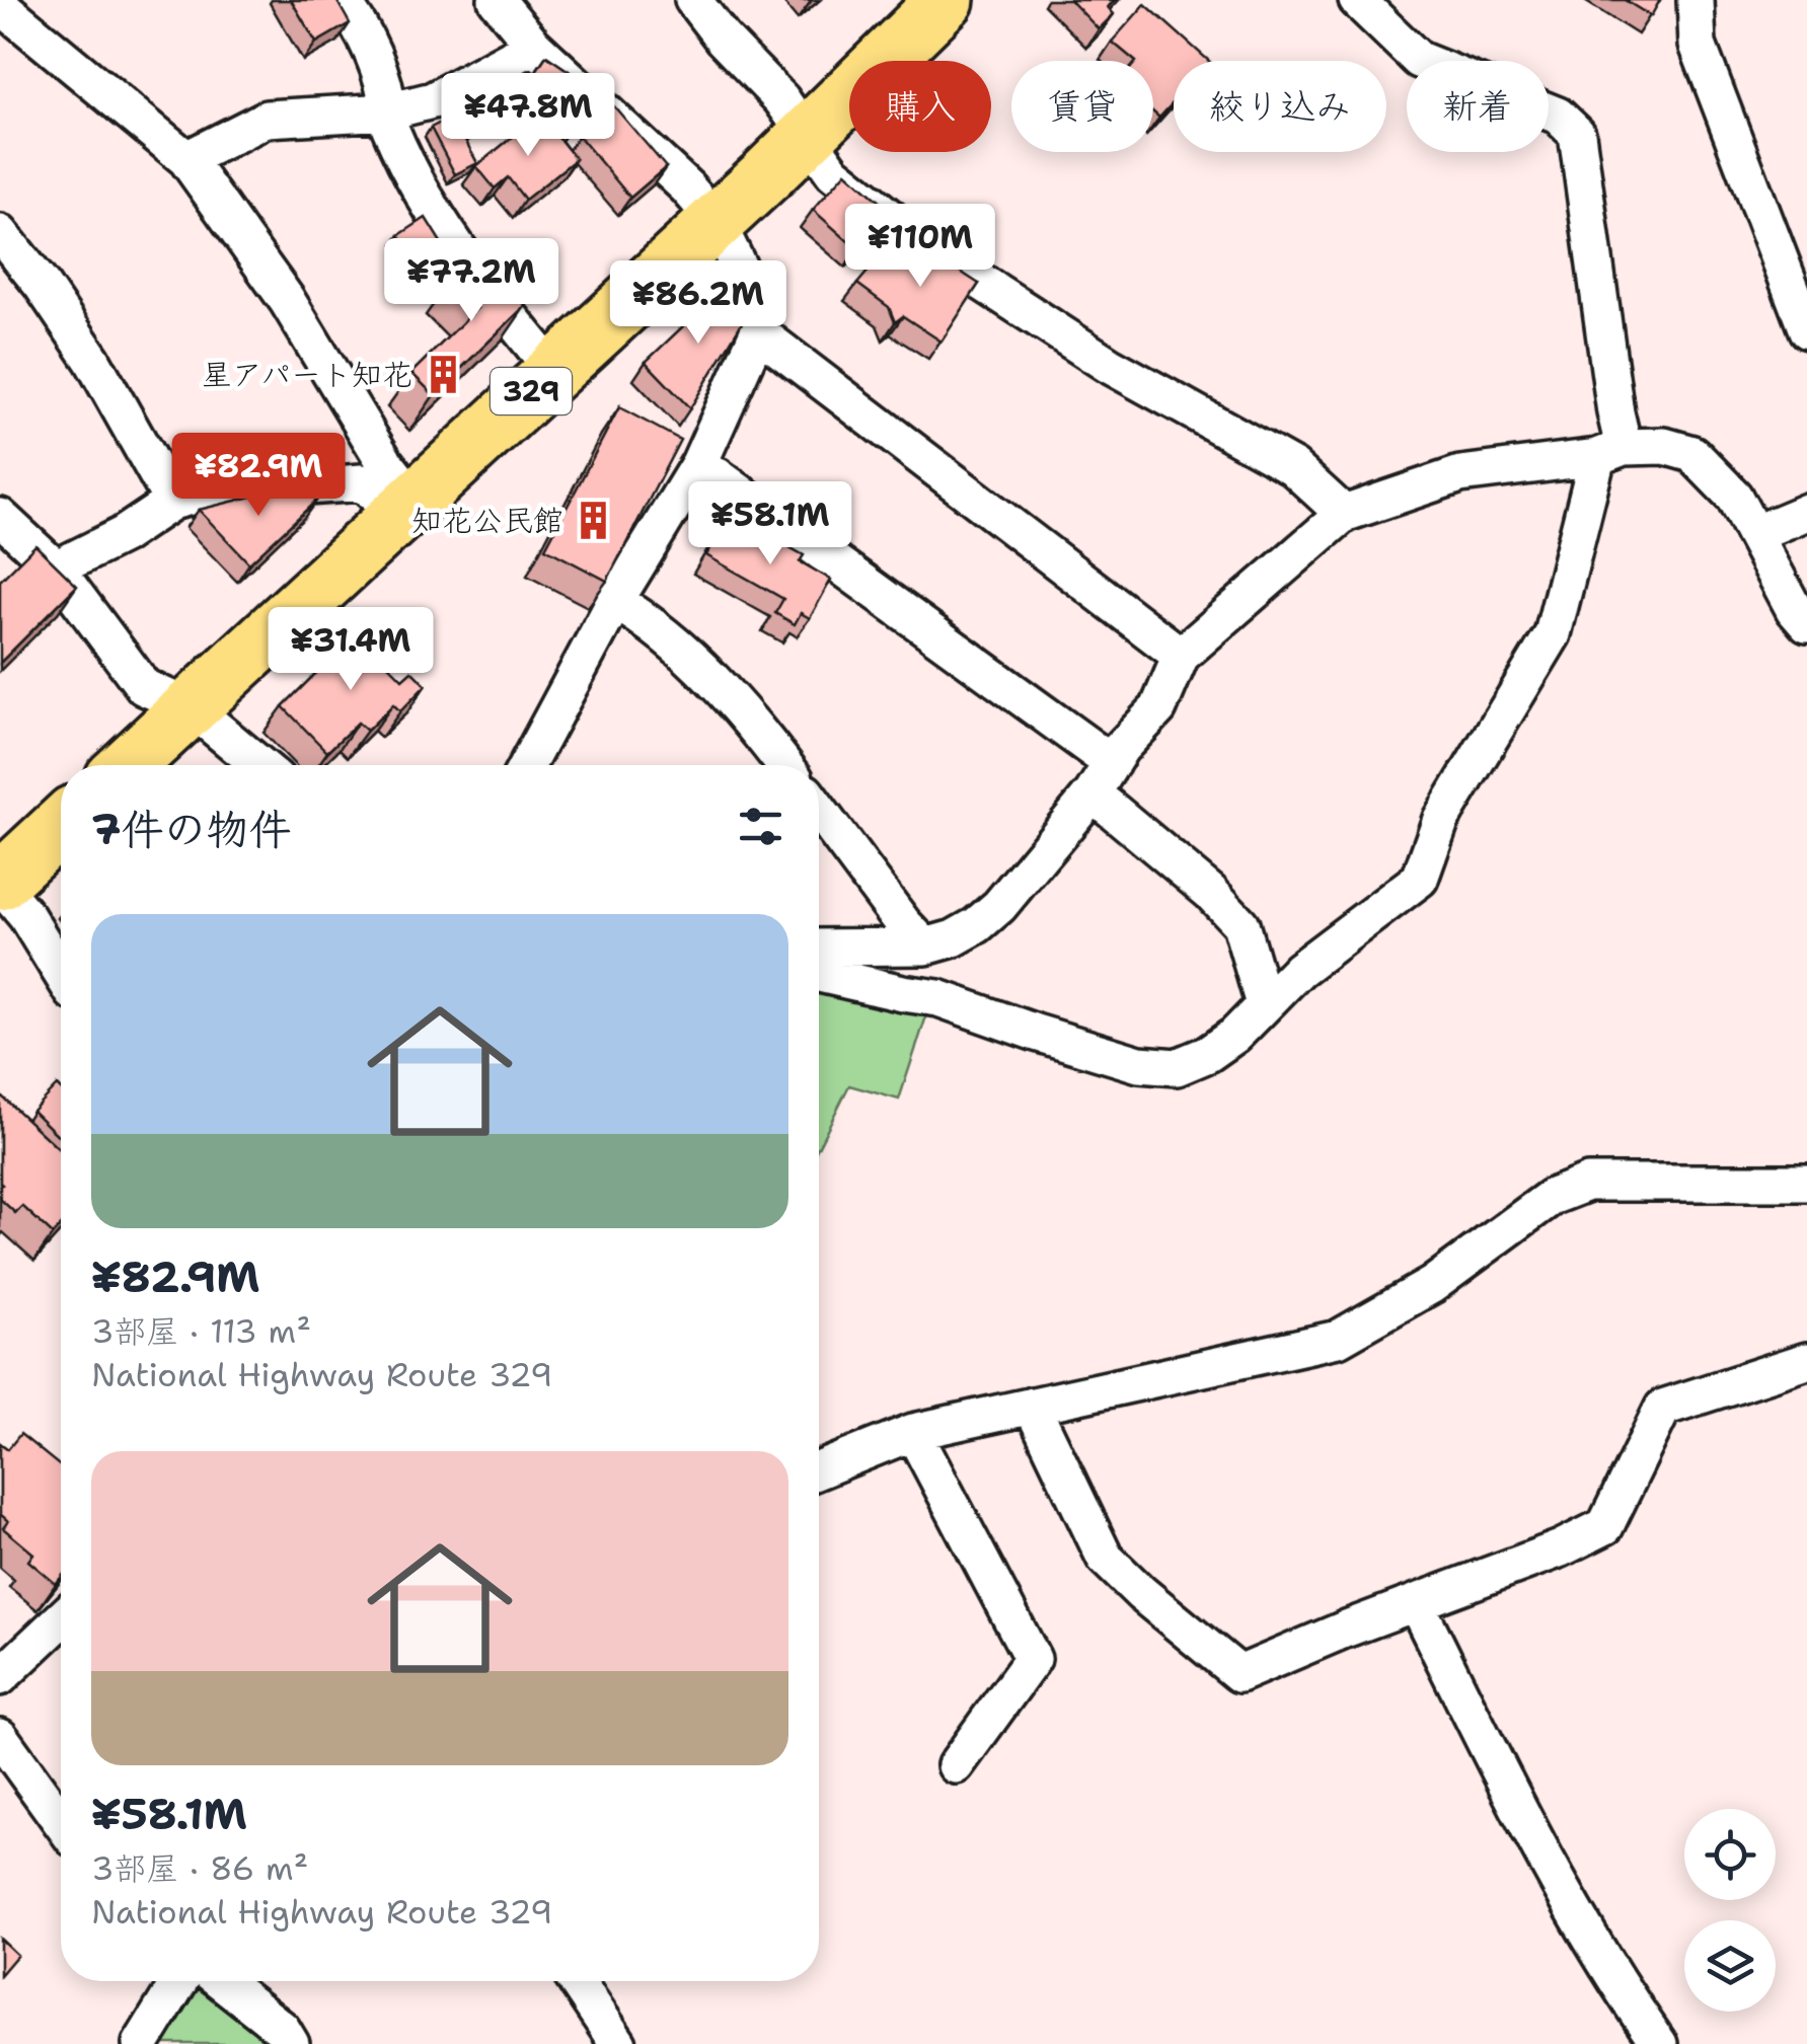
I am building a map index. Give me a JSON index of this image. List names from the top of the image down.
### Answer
{
  "streets": {
    "highway": ["329"]
  },
  "places": {
    "building": ["星アパート知花", "知花公民館"]
  },
  "page": {
    "chip": [
      "購入",
      "賃貸",
      "絞り込み",
      "新着"
    ],
    "price": [
      "¥47.8M",
      "¥110M",
      "¥77.2M",
      "¥86.2M",
      "¥82.9M",
      "¥58.1M",
      "¥31.4M"
    ],
    "heading": "7件の物件",
    "list": [
      {
        "name": "¥82.9M",
        "note": "3部屋 · 113 m² · National Highway Route 329"
      },
      {
        "name": "¥58.1M",
        "note": "3部屋 · 86 m² · National Highway Route 329"
      }
    ]
  }
}
